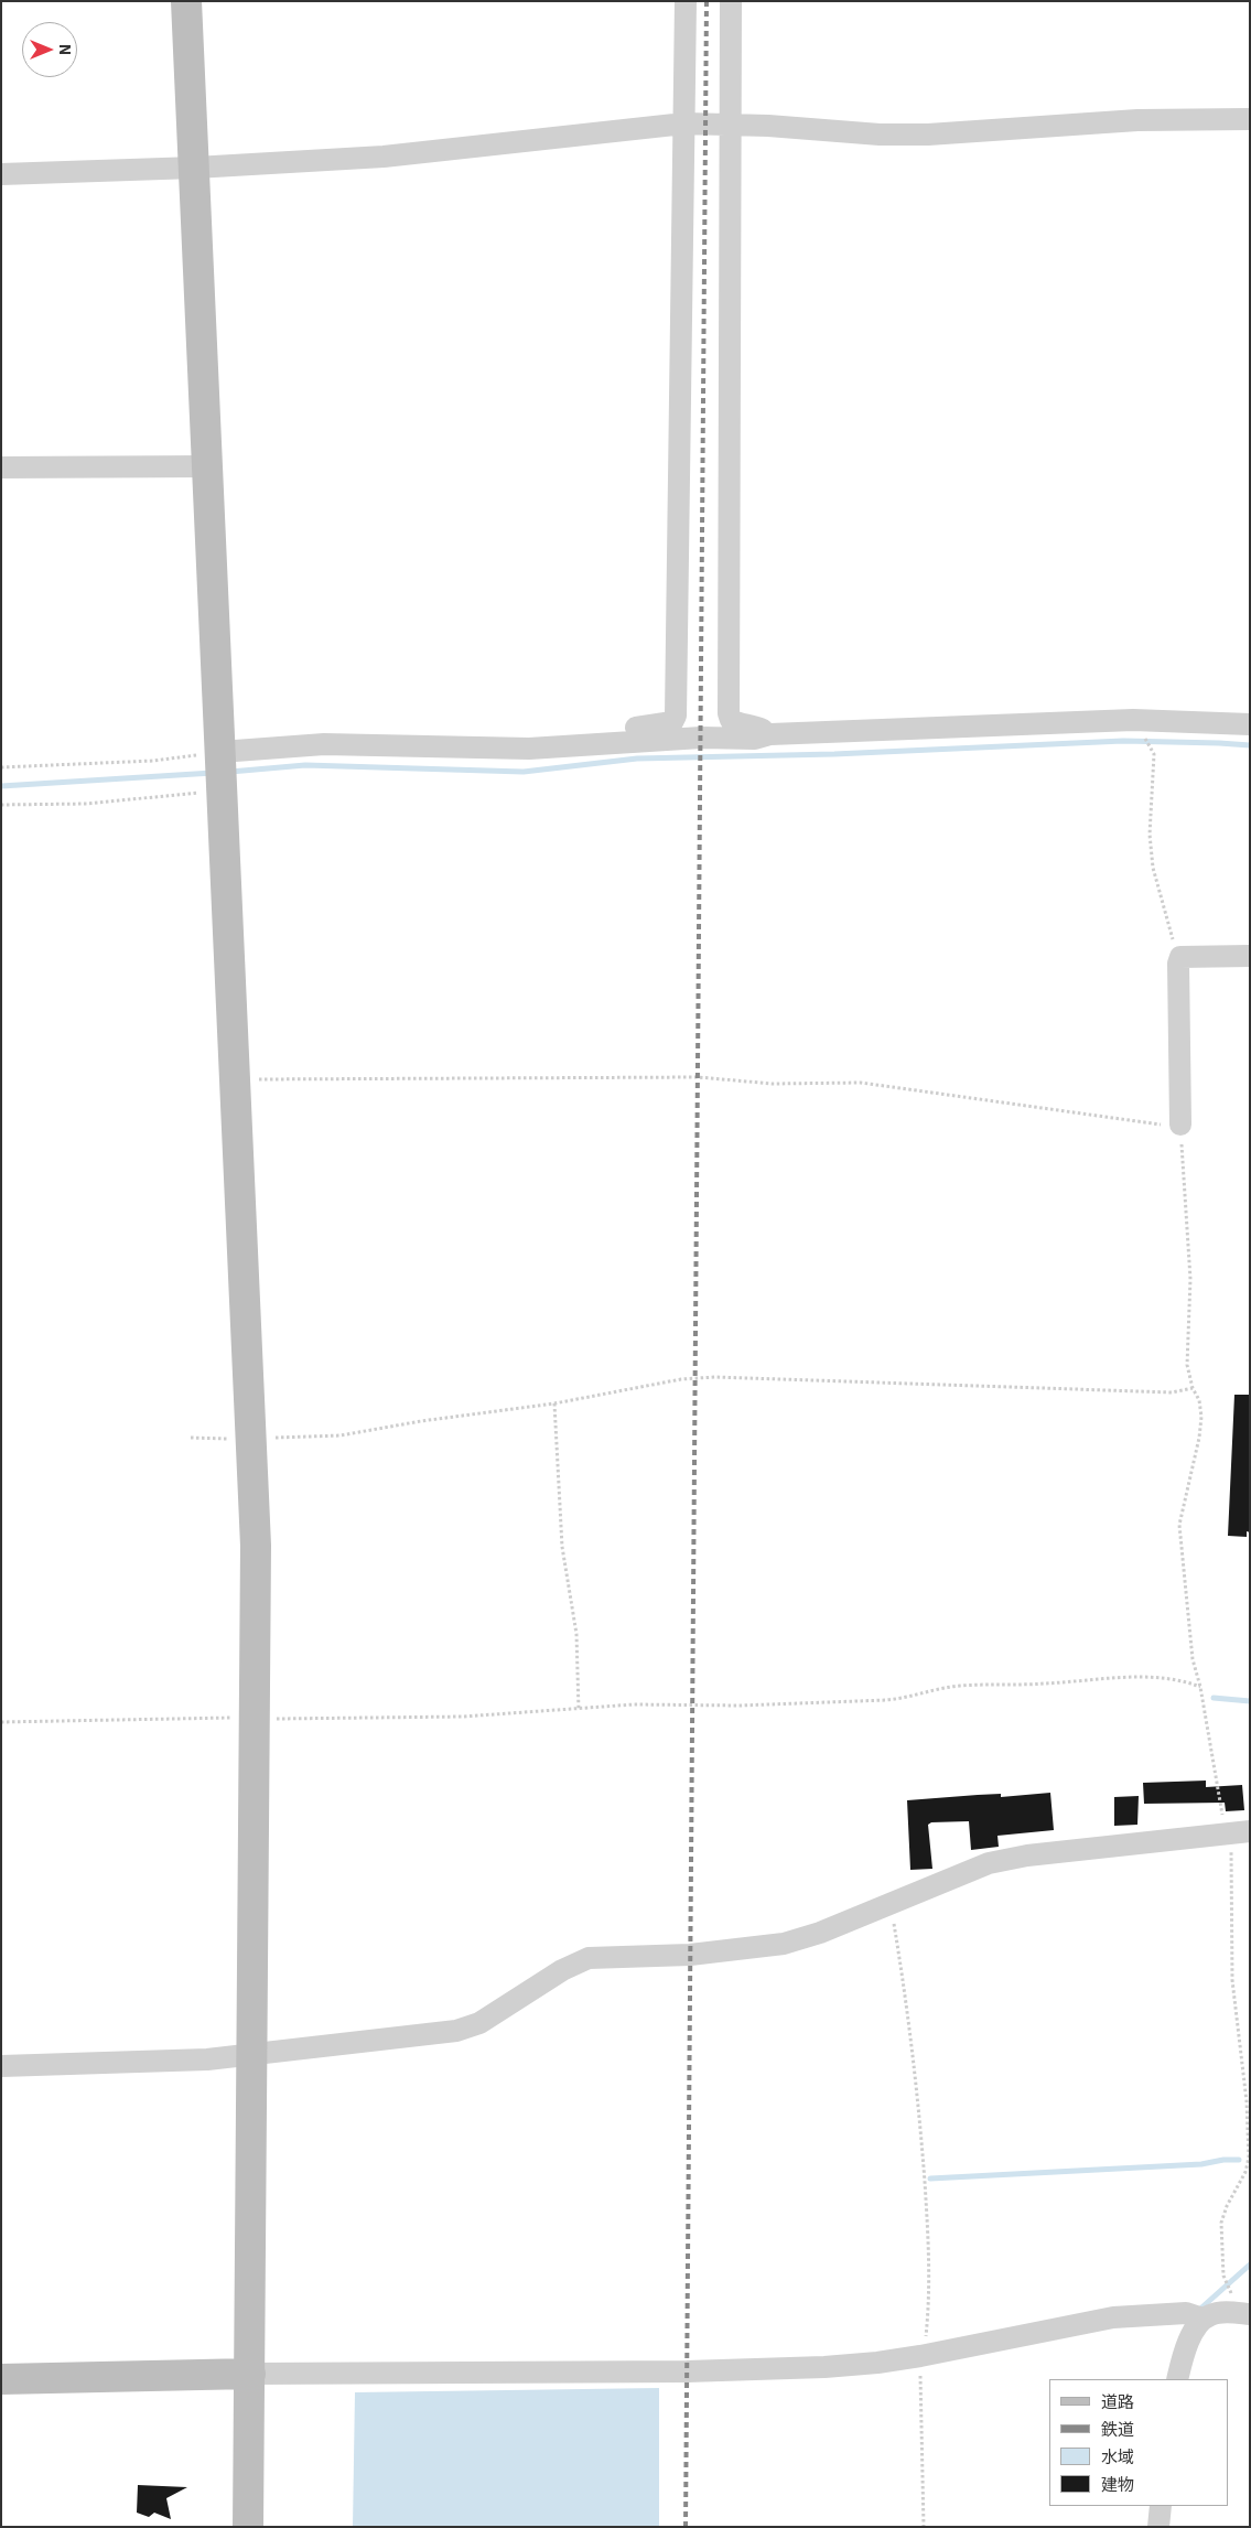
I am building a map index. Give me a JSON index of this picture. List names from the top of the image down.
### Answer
{
  "legend": [
    "道路",
    "鉄道",
    "水域",
    "建物"
  ],
  "north": "right"
}
